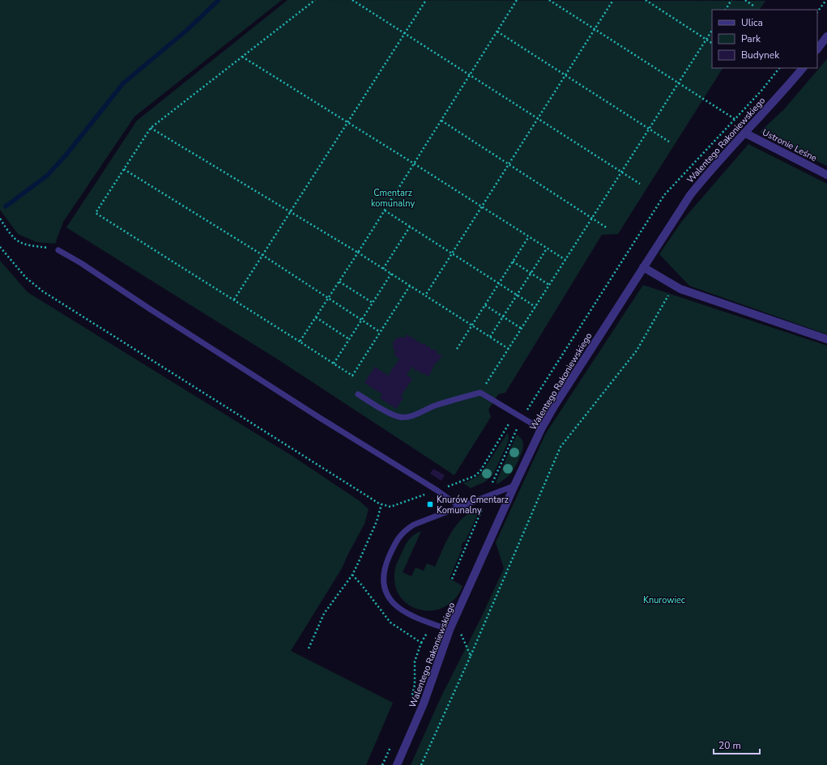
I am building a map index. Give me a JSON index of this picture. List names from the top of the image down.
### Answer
{
  "streets": {
    "street": ["Walentego Rakoniewskiego", "Ustronie Leśne"]
  },
  "crossings": [
    ["Walentego Rakoniewskiego", "Ustronie Leśne"]
  ],
  "parks": ["Cmentarz komunalny", "Knurowiec"],
  "places": {
    "transit": ["Knurów Cmentarz Komunalny"]
  },
  "legend": ["Ulica", "Park", "Budynek"],
  "scale_bar": "20 m"
}
